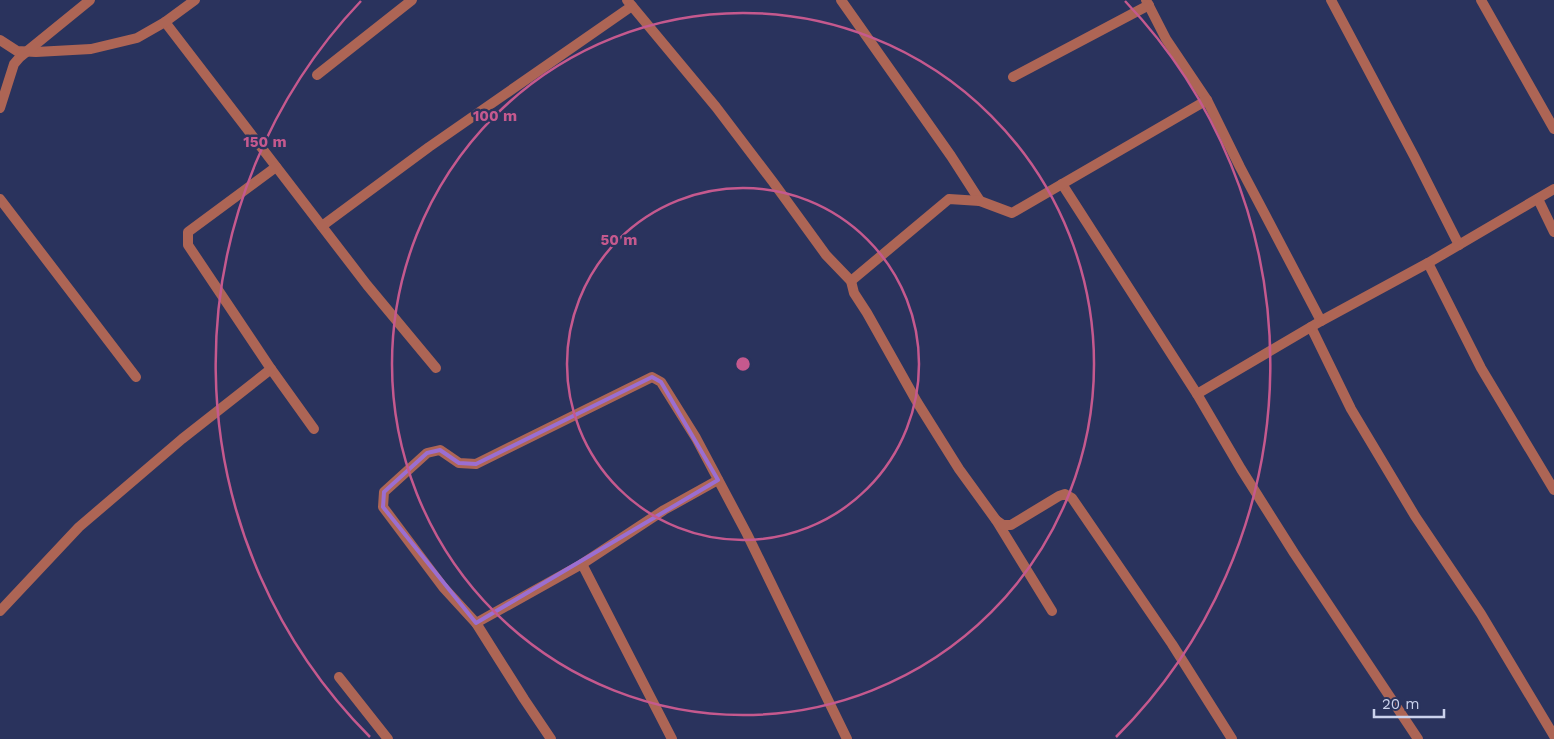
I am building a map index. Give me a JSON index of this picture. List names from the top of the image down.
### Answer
{
  "scale_bar": "20 m",
  "rings": ["100 m", "150 m", "50 m"]
}
